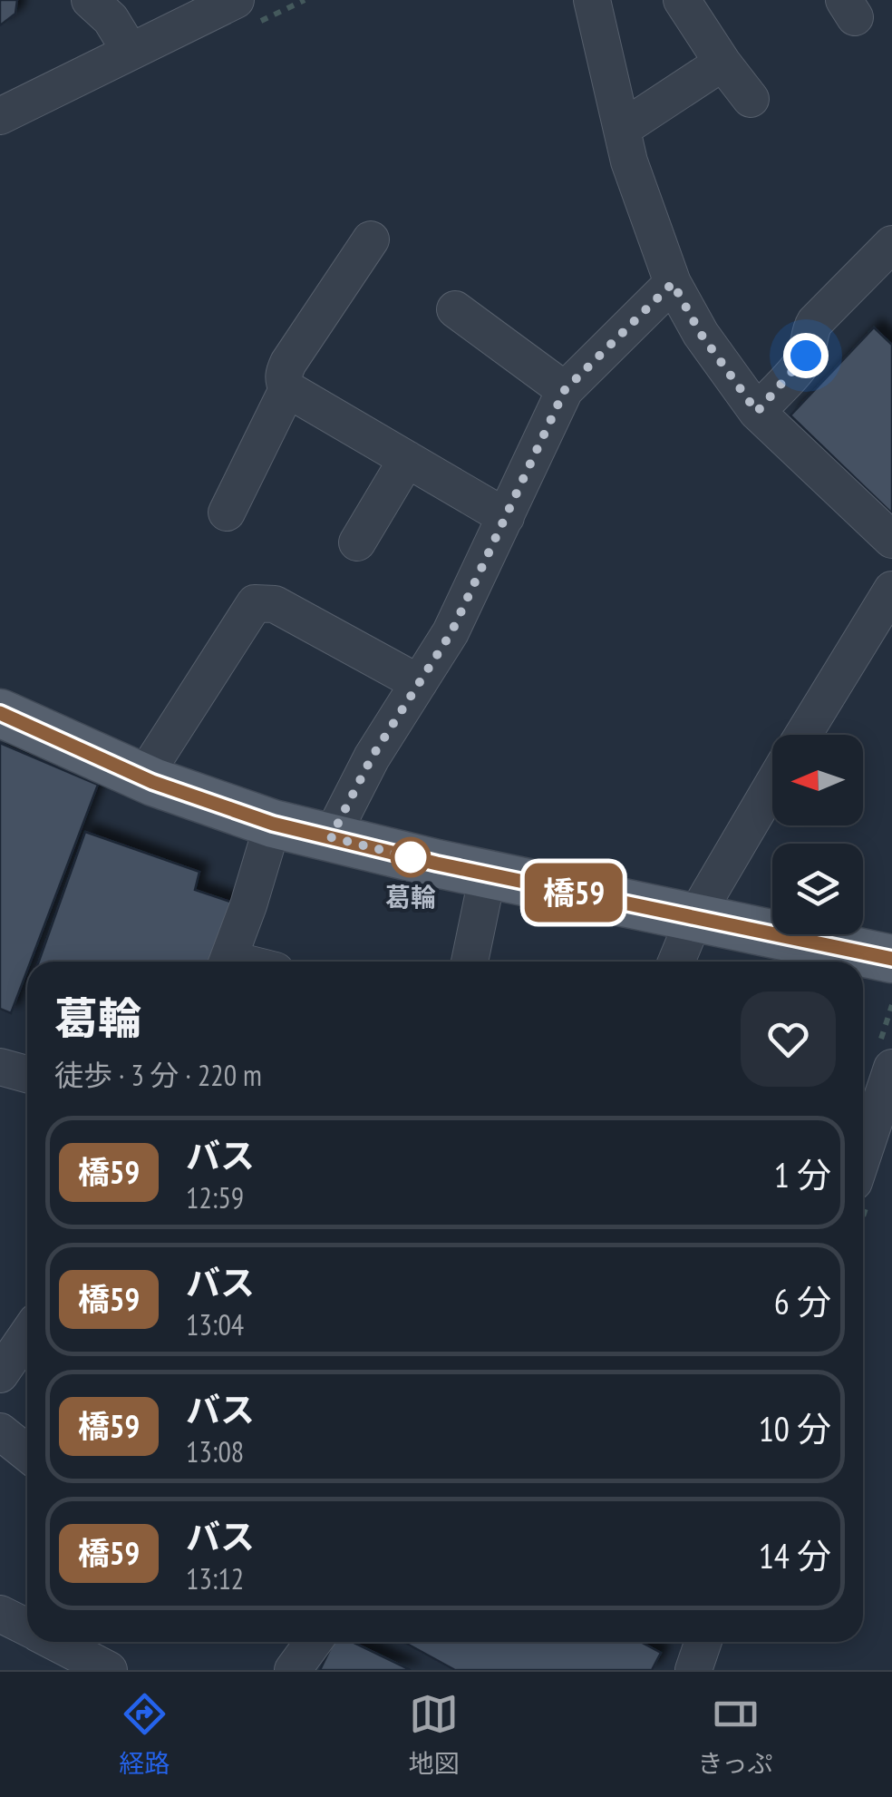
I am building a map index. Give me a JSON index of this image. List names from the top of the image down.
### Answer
{
  "places": ["葛輪"],
  "lines": ["bus line 橋59"],
  "north": "left",
  "page": {
    "on_map": "橋59",
    "heading": ["葛輪", "徒歩 · 3 分 · 220 m"],
    "list": [
      {
        "mark": "橋59",
        "name": "バス",
        "note": "12:59",
        "value": "1 分"
      },
      {
        "mark": "橋59",
        "name": "バス",
        "note": "13:04",
        "value": "6 分"
      },
      {
        "mark": "橋59",
        "name": "バス",
        "note": "13:08",
        "value": "10 分"
      },
      {
        "mark": "橋59",
        "name": "バス",
        "note": "13:12",
        "value": "14 分"
      }
    ],
    "tabs": ["経路", "地図", "きっぷ"]
  }
}
